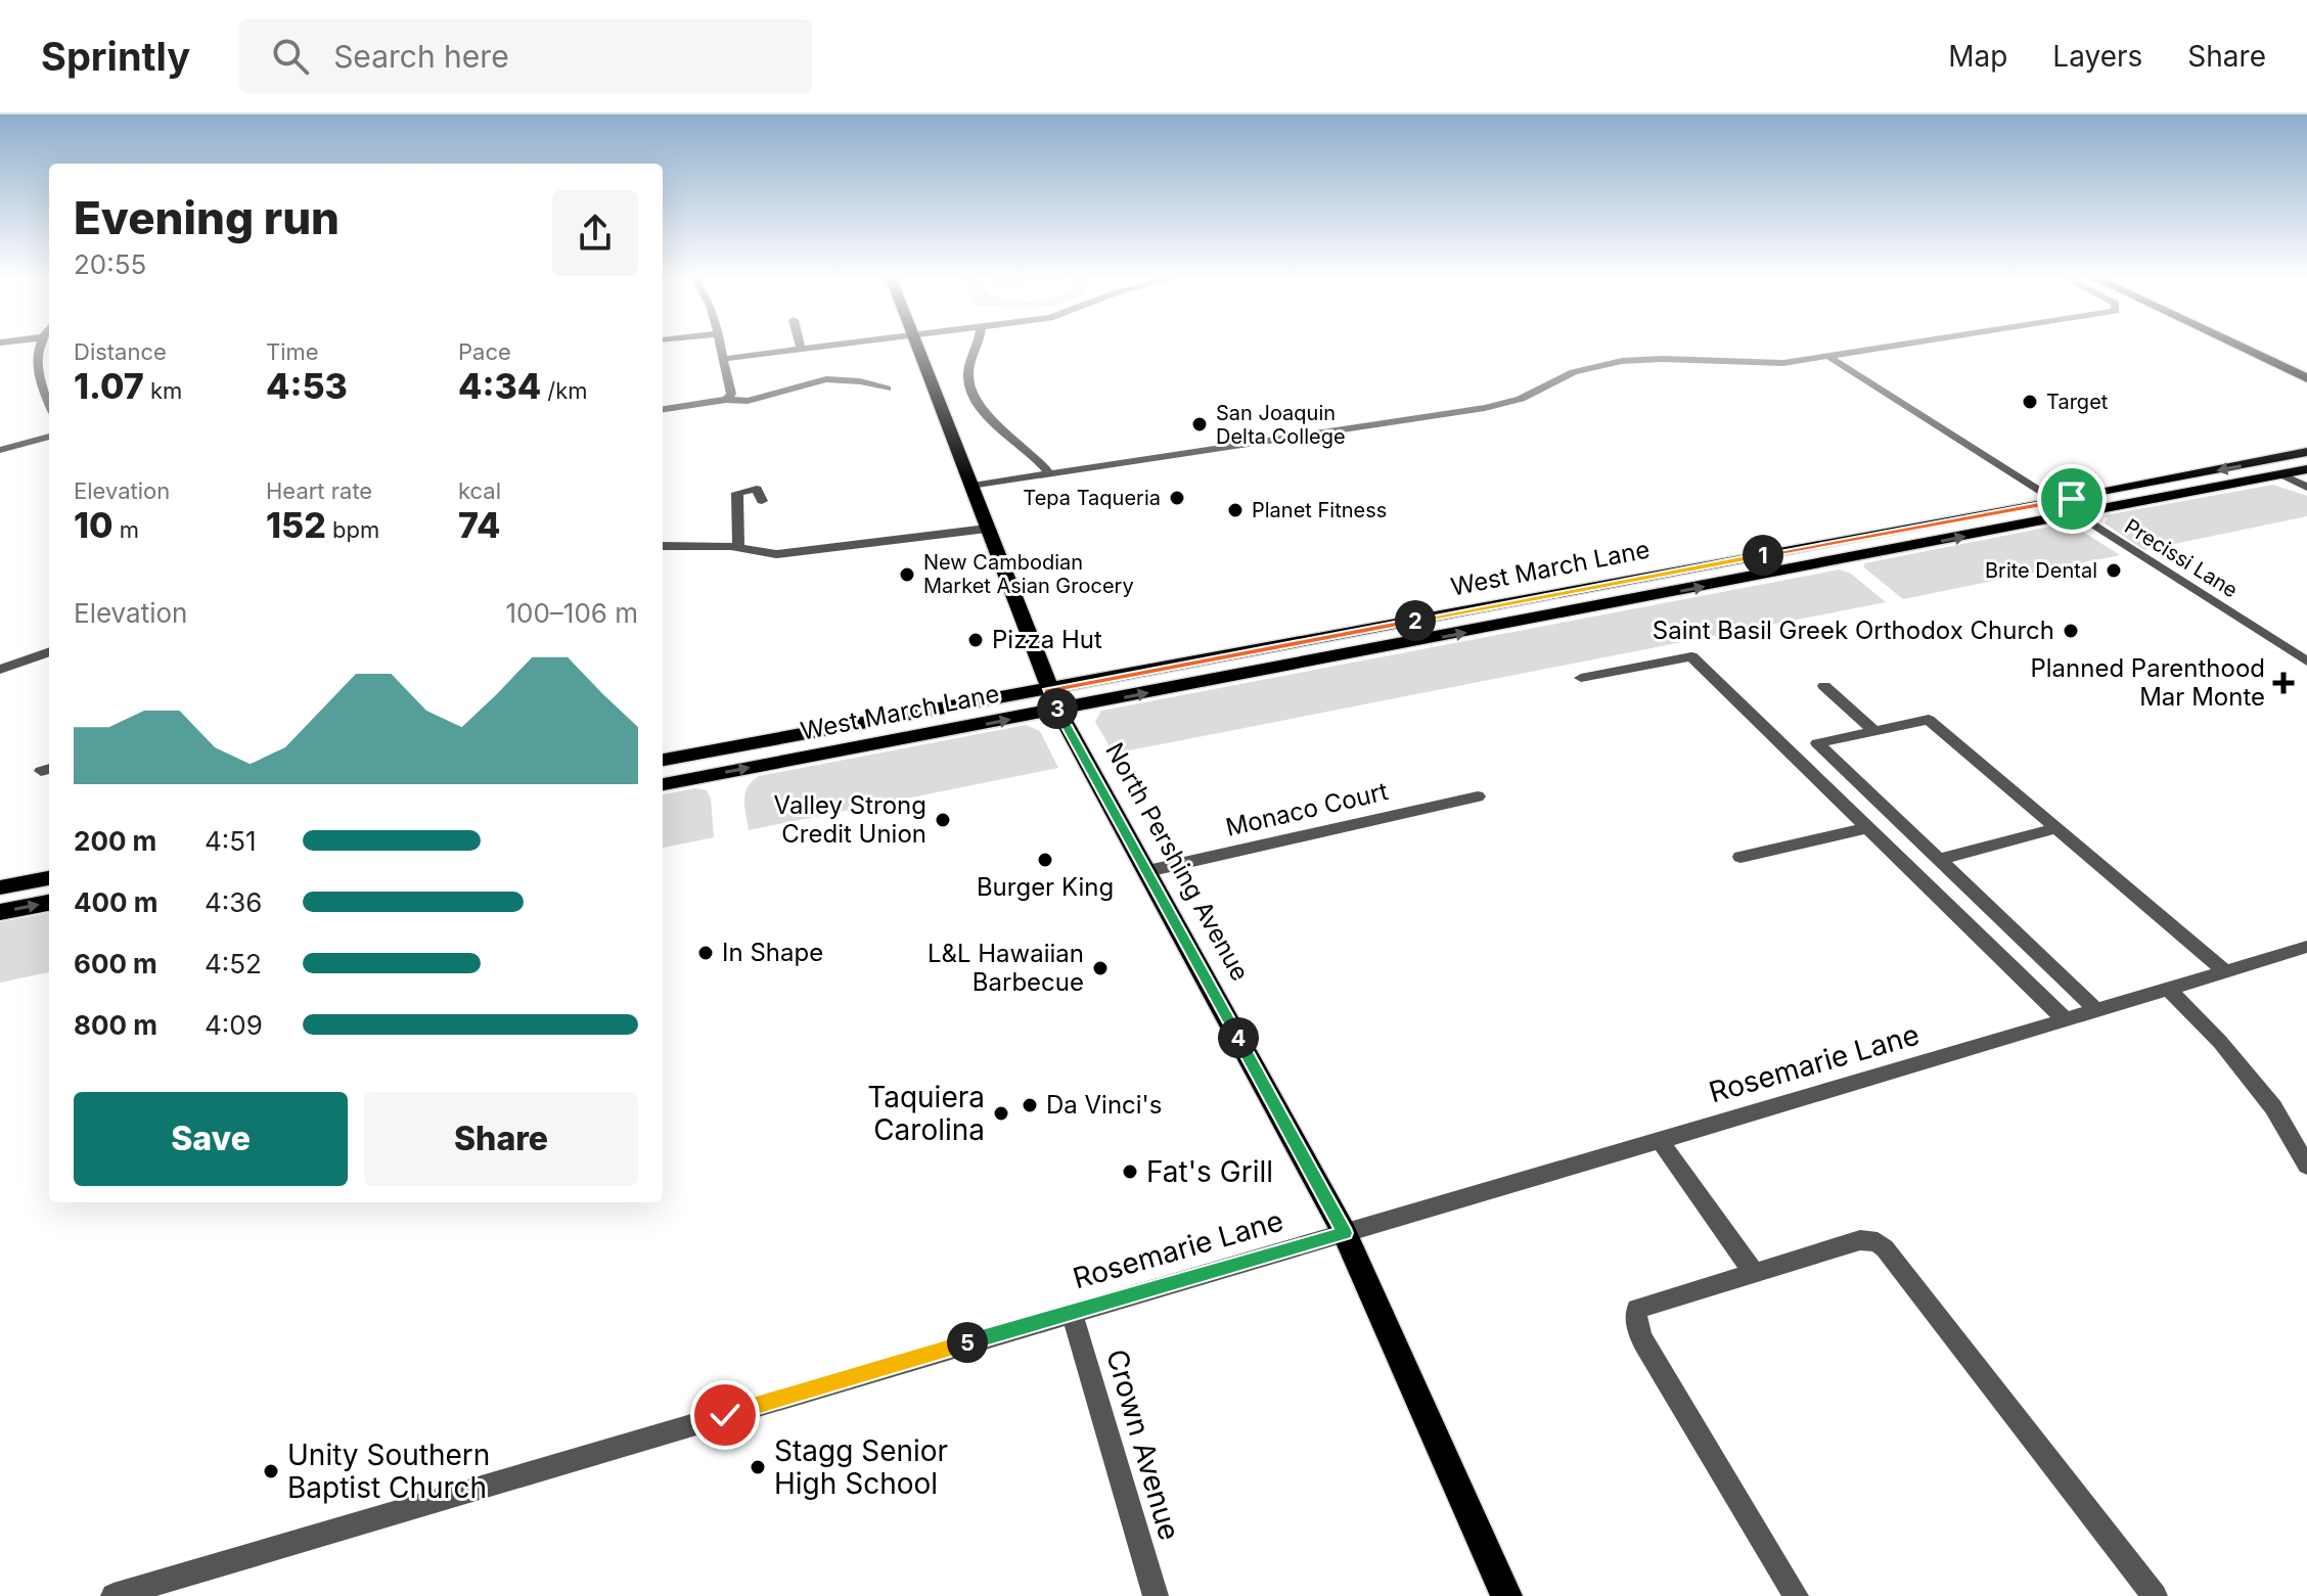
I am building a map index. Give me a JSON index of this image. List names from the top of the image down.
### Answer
{
  "streets": {
    "main road": ["West March Lane", "North Pershing Avenue"],
    "street": [
      "Precissi Lane",
      "Monaco Court",
      "Rosemarie Lane",
      "Crown Avenue"
    ]
  },
  "crossings": [
    ["Precissi Lane", "West March Lane"],
    ["West March Lane", "North Pershing Avenue"],
    ["Monaco Court", "North Pershing Avenue"],
    ["North Pershing Avenue", "Rosemarie Lane"],
    ["Rosemarie Lane", "Crown Avenue"]
  ],
  "places": {
    "other": [
      "Target",
      "San Joaquin Delta College",
      "Tepa Taqueria",
      "Planet Fitness",
      "Brite Dental",
      "New Cambodian Market Asian Grocery",
      "Saint Basil Greek Orthodox Church",
      "Pizza Hut",
      "Valley Strong Credit Union",
      "Burger King",
      "In Shape",
      "L&L Hawaiian Barbecue",
      "Da Vinci's",
      "Taquiera Carolina",
      "Fat's Grill",
      "Stagg Senior High School",
      "Unity Southern Baptist Church"
    ],
    "health": ["Planned Parenthood Mar Monte"]
  },
  "page": {
    "header": "Sprintly",
    "search": "Search here",
    "nav": ["Map", "Layers", "Share"],
    "heading": ["Evening run", "20:55"],
    "stats": [
      ["Distance", "1.07 km"],
      ["Time", "4:53"],
      ["Pace", "4:34 /km"],
      ["Elevation", "10 m"],
      ["Heart rate", "152 bpm"],
      ["kcal", "74"]
    ],
    "pins": [
      "1",
      "2",
      "3",
      "4",
      "5"
    ],
    "chart": ["Elevation", "100–106 m"],
    "list": [
      {
        "name": "200 m",
        "note": "4:51"
      },
      {
        "name": "400 m",
        "note": "4:36"
      },
      {
        "name": "600 m",
        "note": "4:52"
      },
      {
        "name": "800 m",
        "note": "4:09"
      }
    ],
    "buttons": ["Save", "Share"]
  }
}
